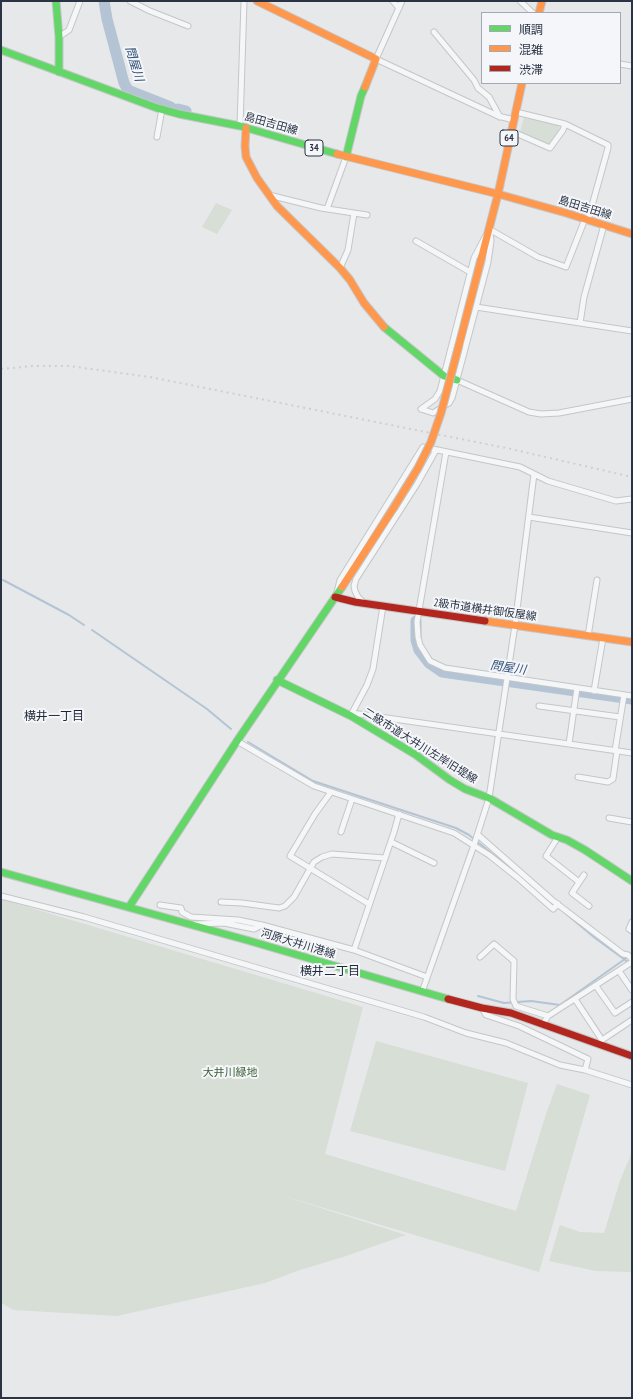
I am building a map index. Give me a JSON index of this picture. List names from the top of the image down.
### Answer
{
  "streets": {
    "street": [
      "島田吉田線",
      "64",
      "34",
      "2級市道横井御仮屋線",
      "二級市道大井川左岸旧堤線",
      "河原大井川港線"
    ]
  },
  "crossings": [
    ["島田吉田線", "64"]
  ],
  "districts": ["横井一丁目", "横井二丁目"],
  "water": ["問屋川"],
  "parks": ["大井川緑地"],
  "legend": ["順調", "混雑", "渋滞"]
}
